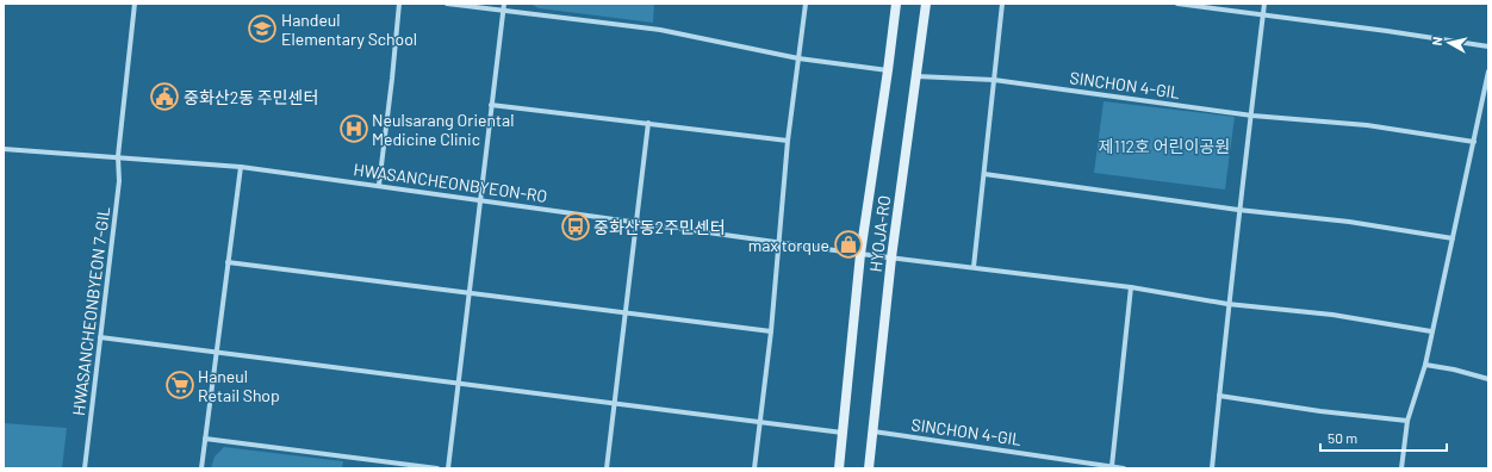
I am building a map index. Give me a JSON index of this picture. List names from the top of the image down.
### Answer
{
  "streets": {
    "street": [
      "SINCHON 4-GIL",
      "HWASANCHEONBYEON-RO",
      "HYOJA-RO",
      "HWASANCHEONBYEON 7-GIL"
    ]
  },
  "crossings": [
    ["SINCHON 4-GIL", "HYOJA-RO"],
    ["HWASANCHEONBYEON-RO", "HYOJA-RO"],
    ["HWASANCHEONBYEON-RO", "HWASANCHEONBYEON 7-GIL"]
  ],
  "parks": ["제112호 어린이공원"],
  "places": {
    "school or university": ["Handeul Elementary School"],
    "public building": ["중화산2동 주민센터"],
    "hospital": ["Neulsarang Oriental Medicine Clinic"],
    "bus stop": ["중화산동2주민센터"],
    "shop": ["max torque"],
    "supermarket": ["Haneul Retail Shop"]
  },
  "scale_bar": "50 m",
  "north": "left"
}
